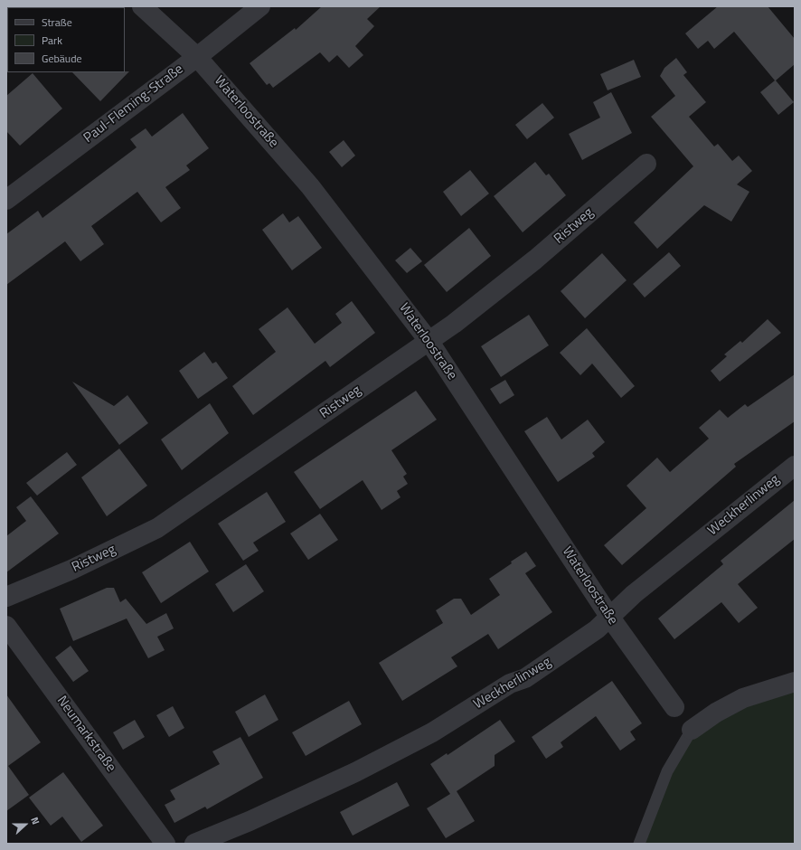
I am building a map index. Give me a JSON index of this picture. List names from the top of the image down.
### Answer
{
  "streets": {
    "street": [
      "Paul-Fleming-Straße",
      "Waterloostraße",
      "Ristweg",
      "Weckherlinweg",
      "Neumarkstraße"
    ]
  },
  "crossings": [
    ["Paul-Fleming-Straße", "Waterloostraße"],
    ["Waterloostraße", "Ristweg"],
    ["Waterloostraße", "Weckherlinweg"]
  ],
  "legend": ["Straße", "Park", "Gebäude"],
  "north": "right"
}
